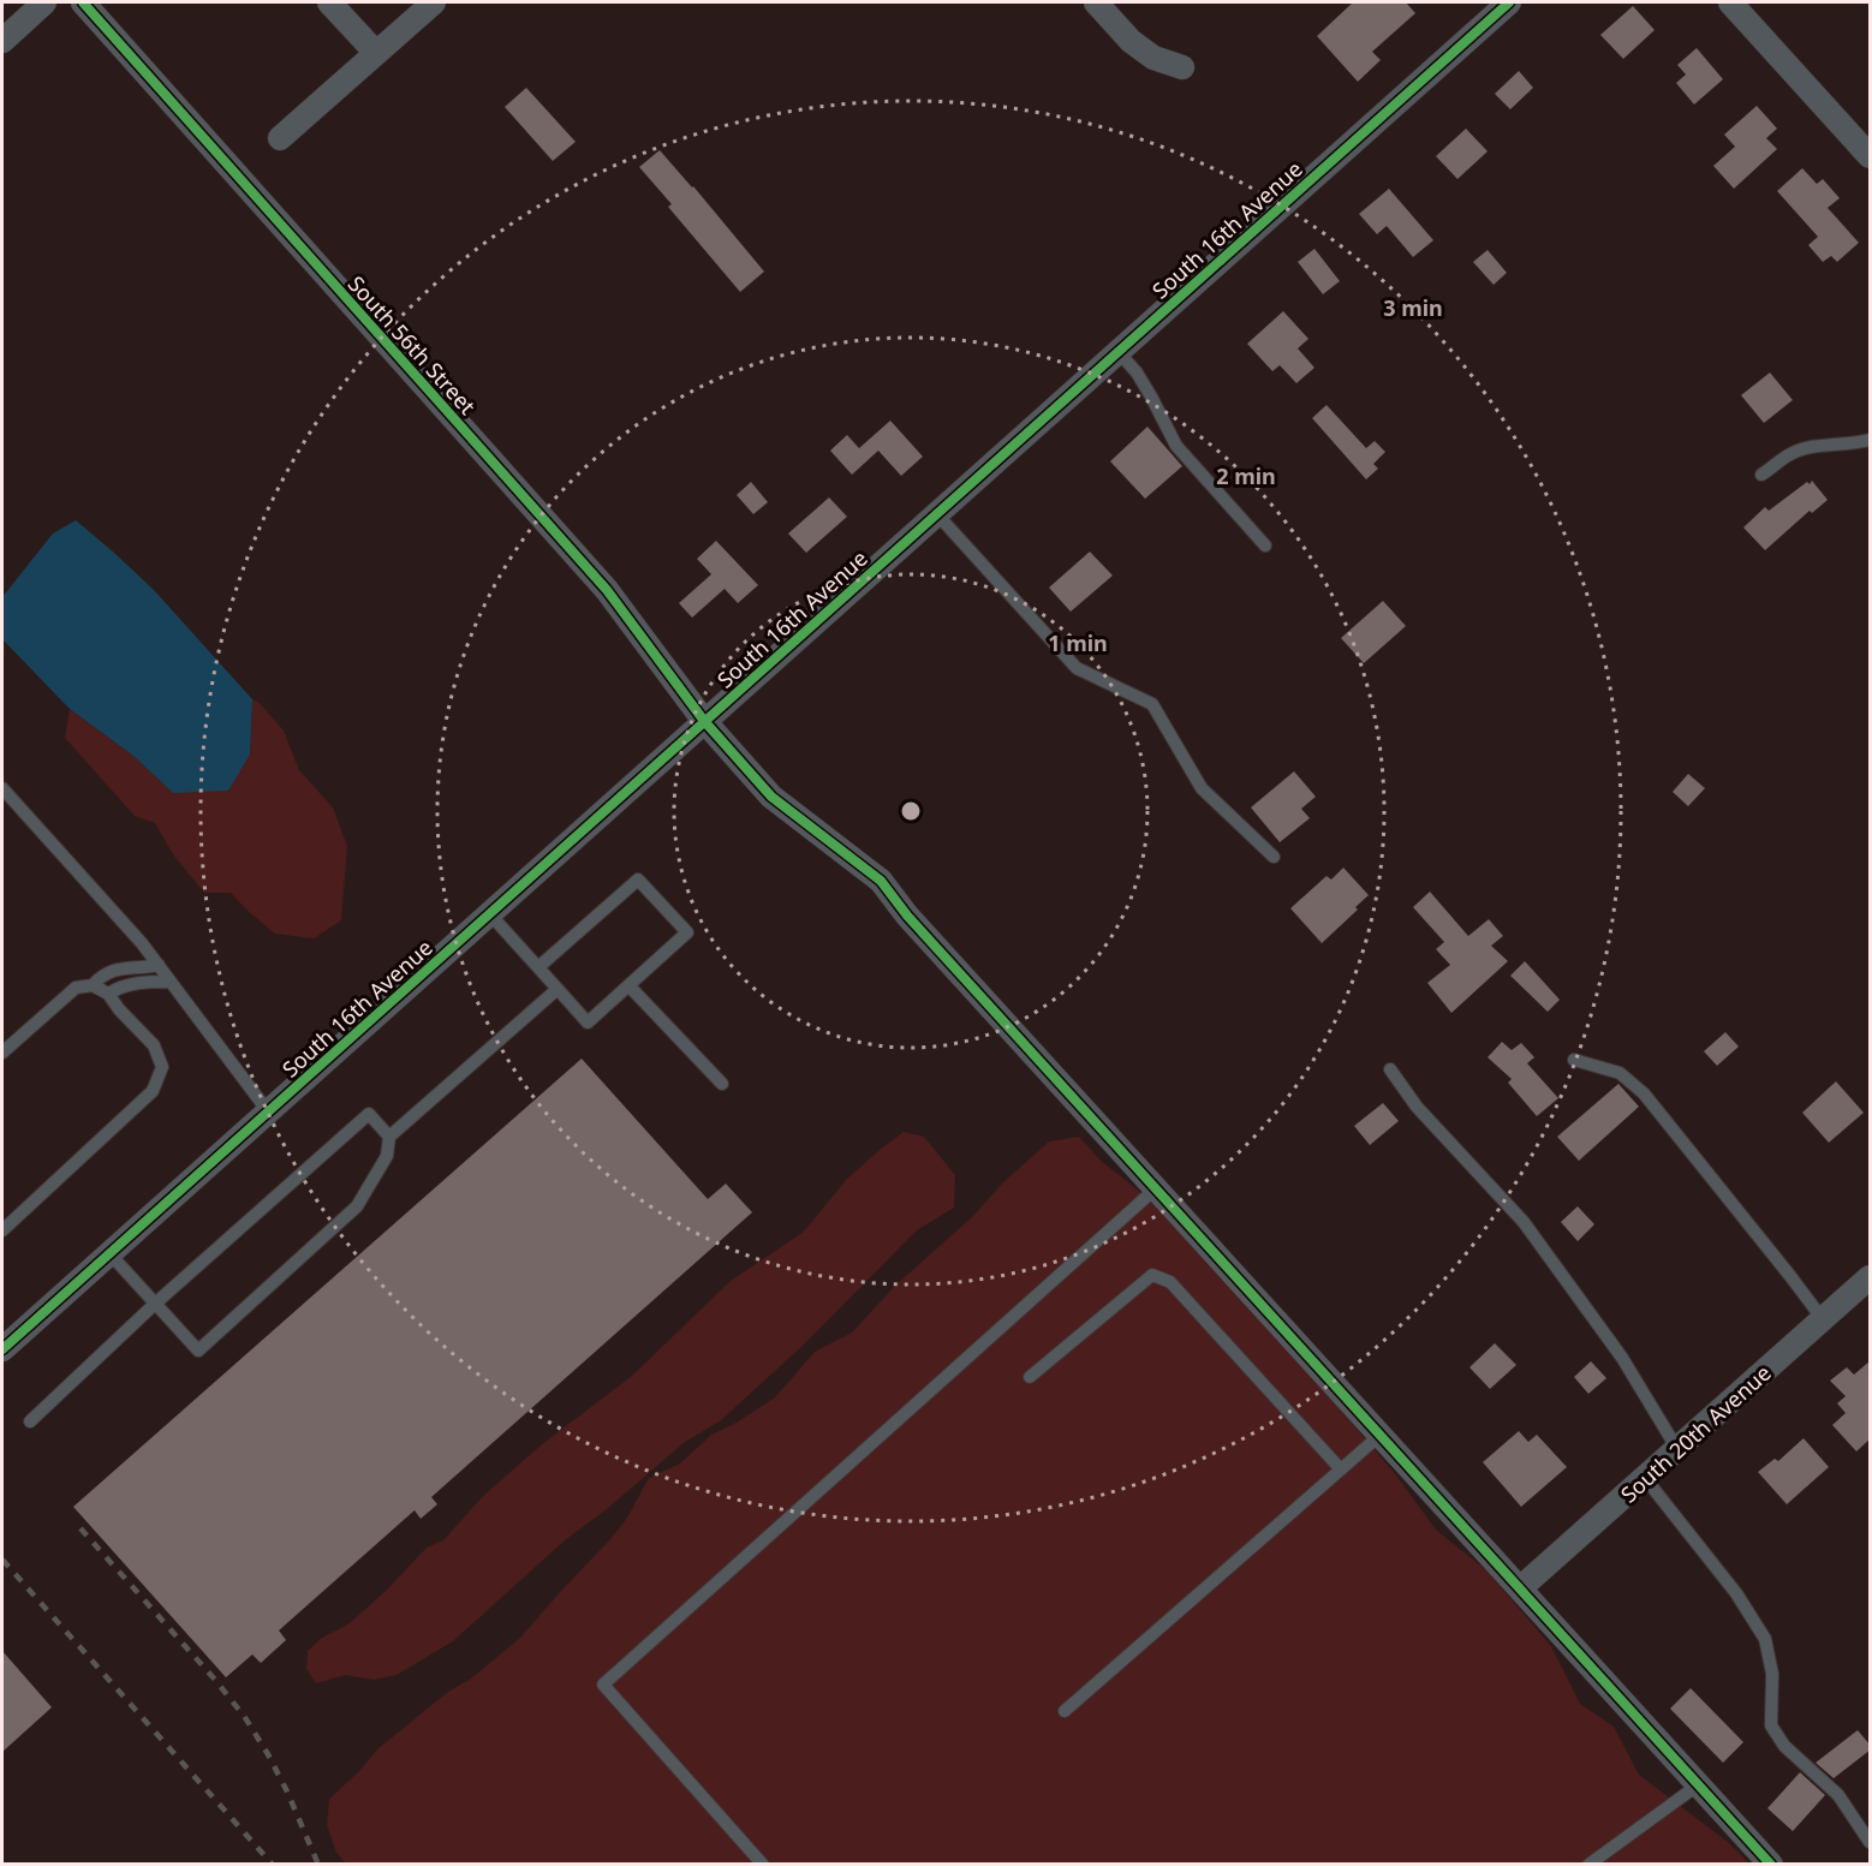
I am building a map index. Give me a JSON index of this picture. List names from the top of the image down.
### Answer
{
  "streets": {
    "street": ["South 16th Avenue", "South 56th Street", "South 20th Avenue"]
  },
  "crossings": [
    ["South 16th Avenue", "South 56th Street"],
    ["South 56th Street", "South 20th Avenue"]
  ],
  "rings": ["3 min", "2 min", "1 min"]
}
